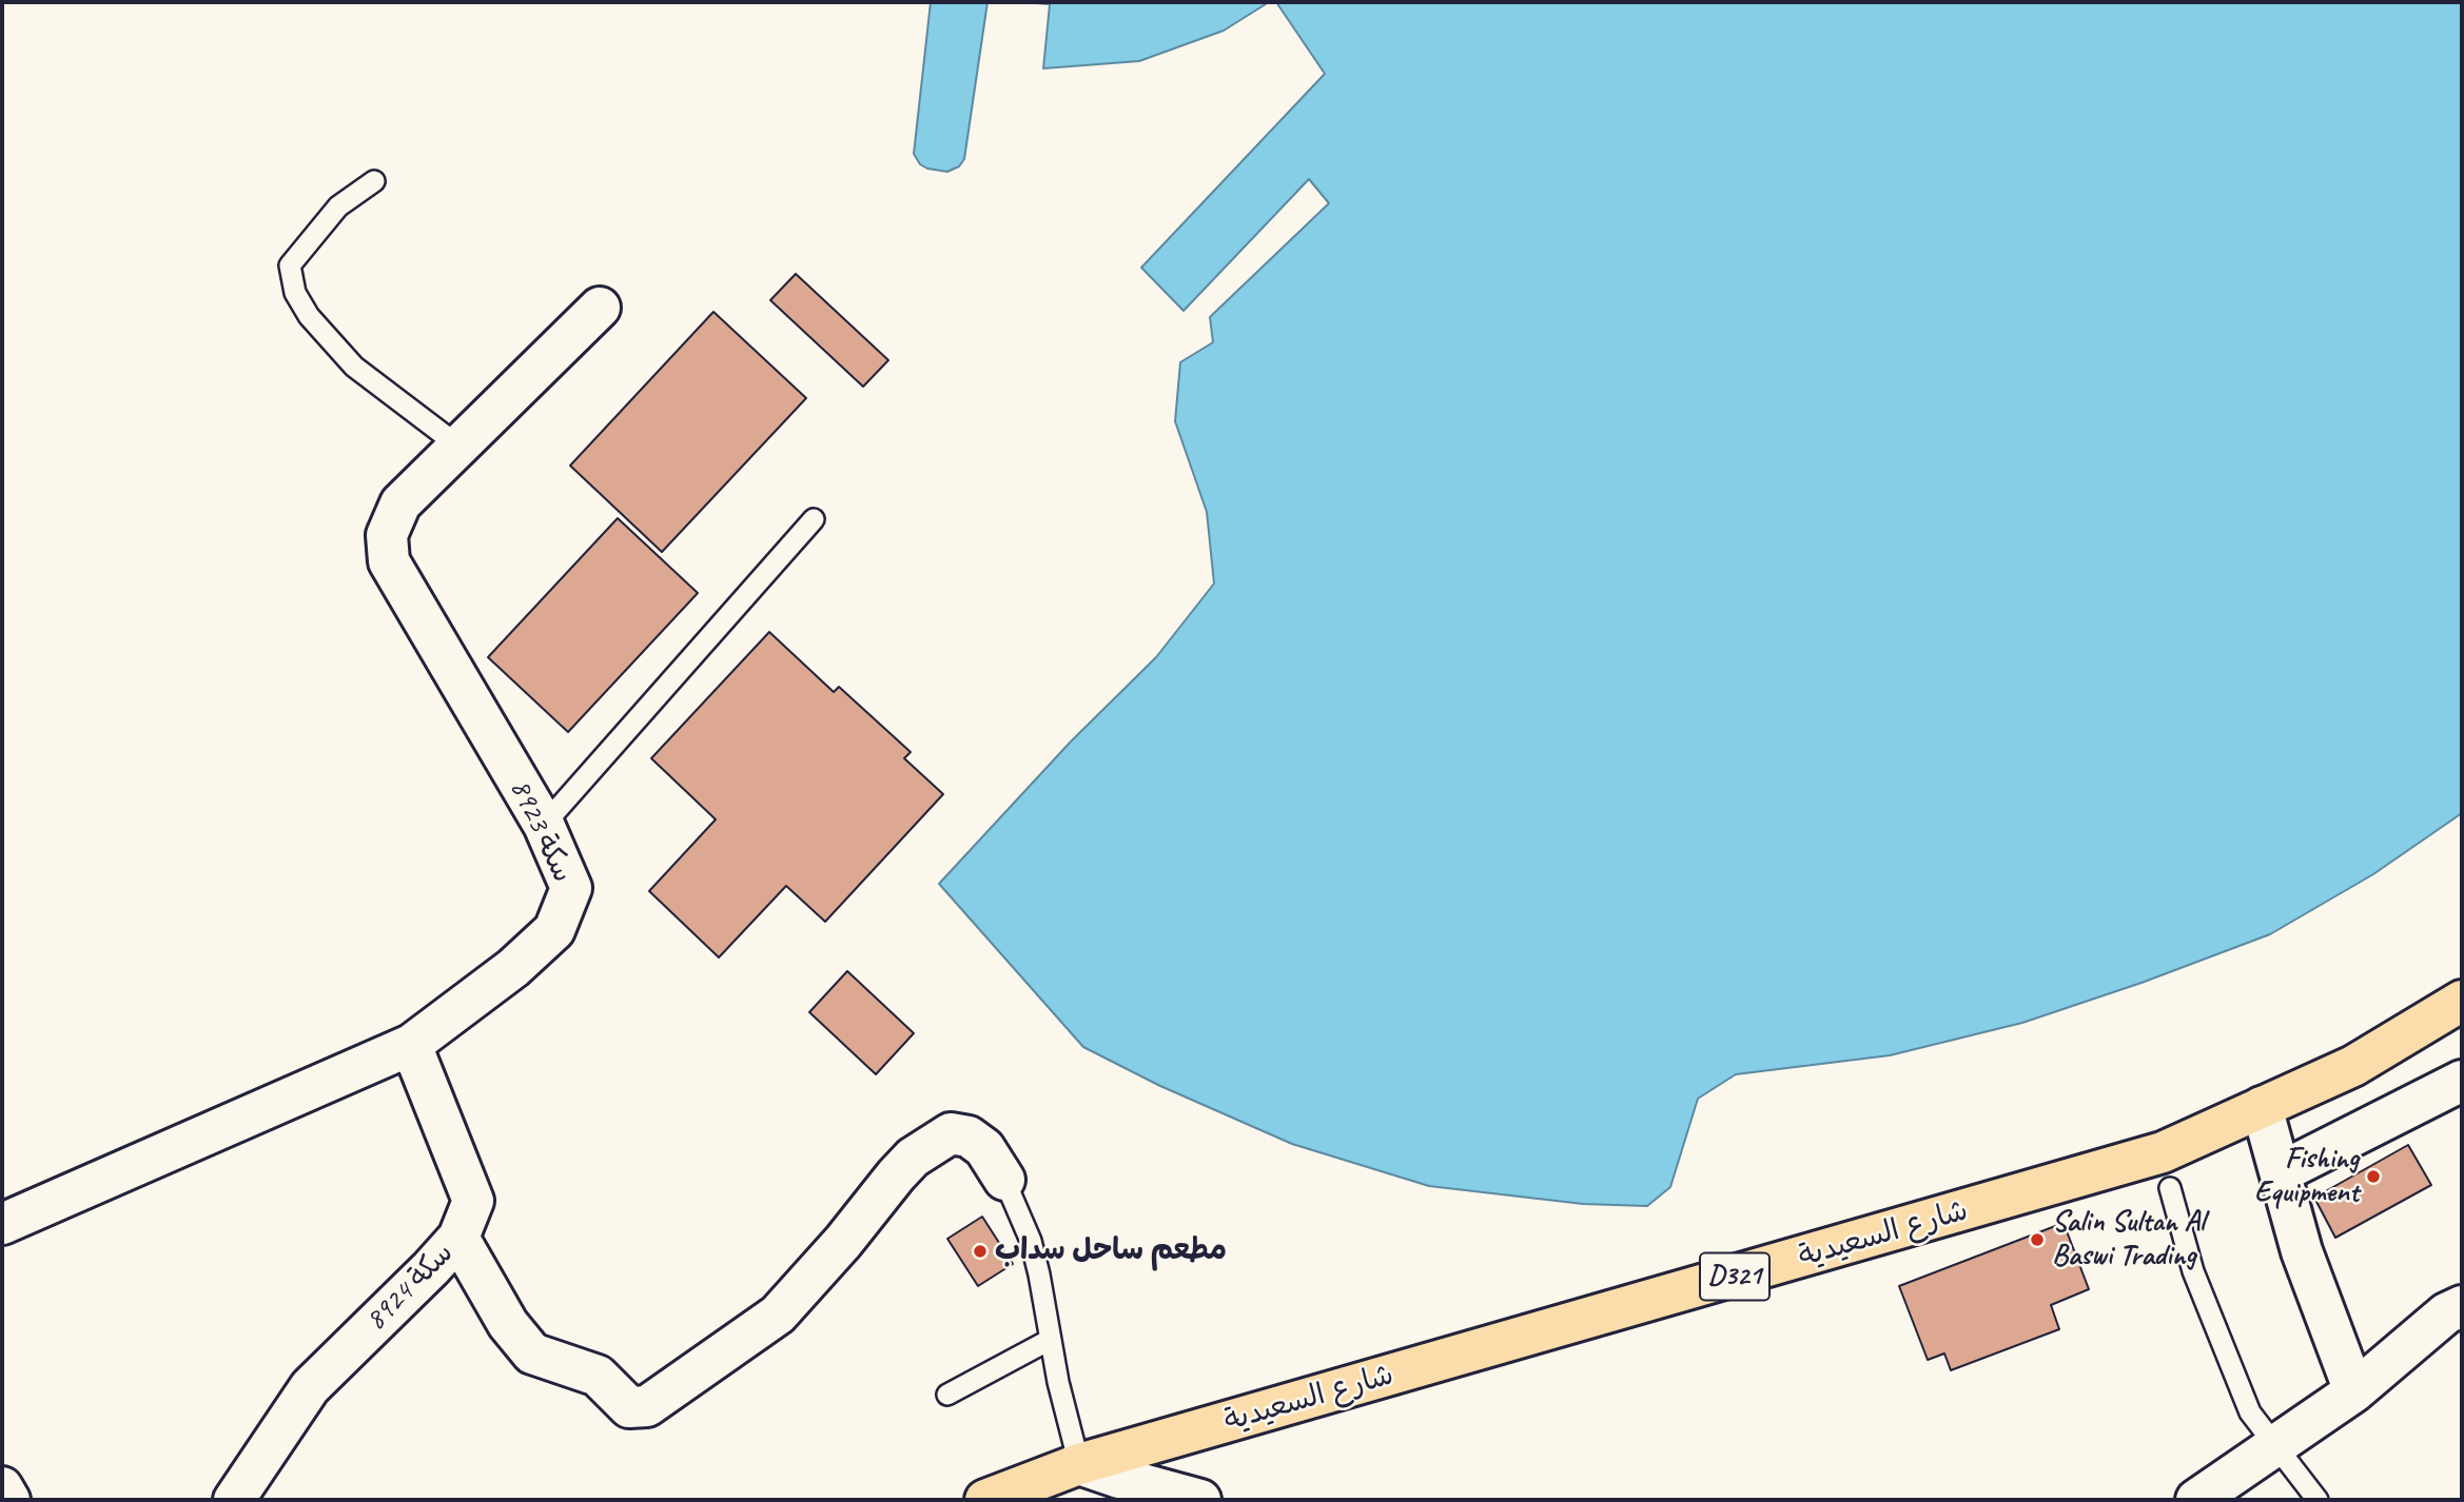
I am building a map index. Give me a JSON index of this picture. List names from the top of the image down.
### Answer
{
  "streets": {
    "main road": ["شارع السعيدية", "D321"],
    "street": ["سكة 8923", "سكة 8924"]
  },
  "crossings": [
    ["سكة 8923", "سكة 8924"]
  ],
  "places": ["Fishing Equipment", "Salin Sultan Al Baswi Trading", "مطعم ساحل سداب"]
}
